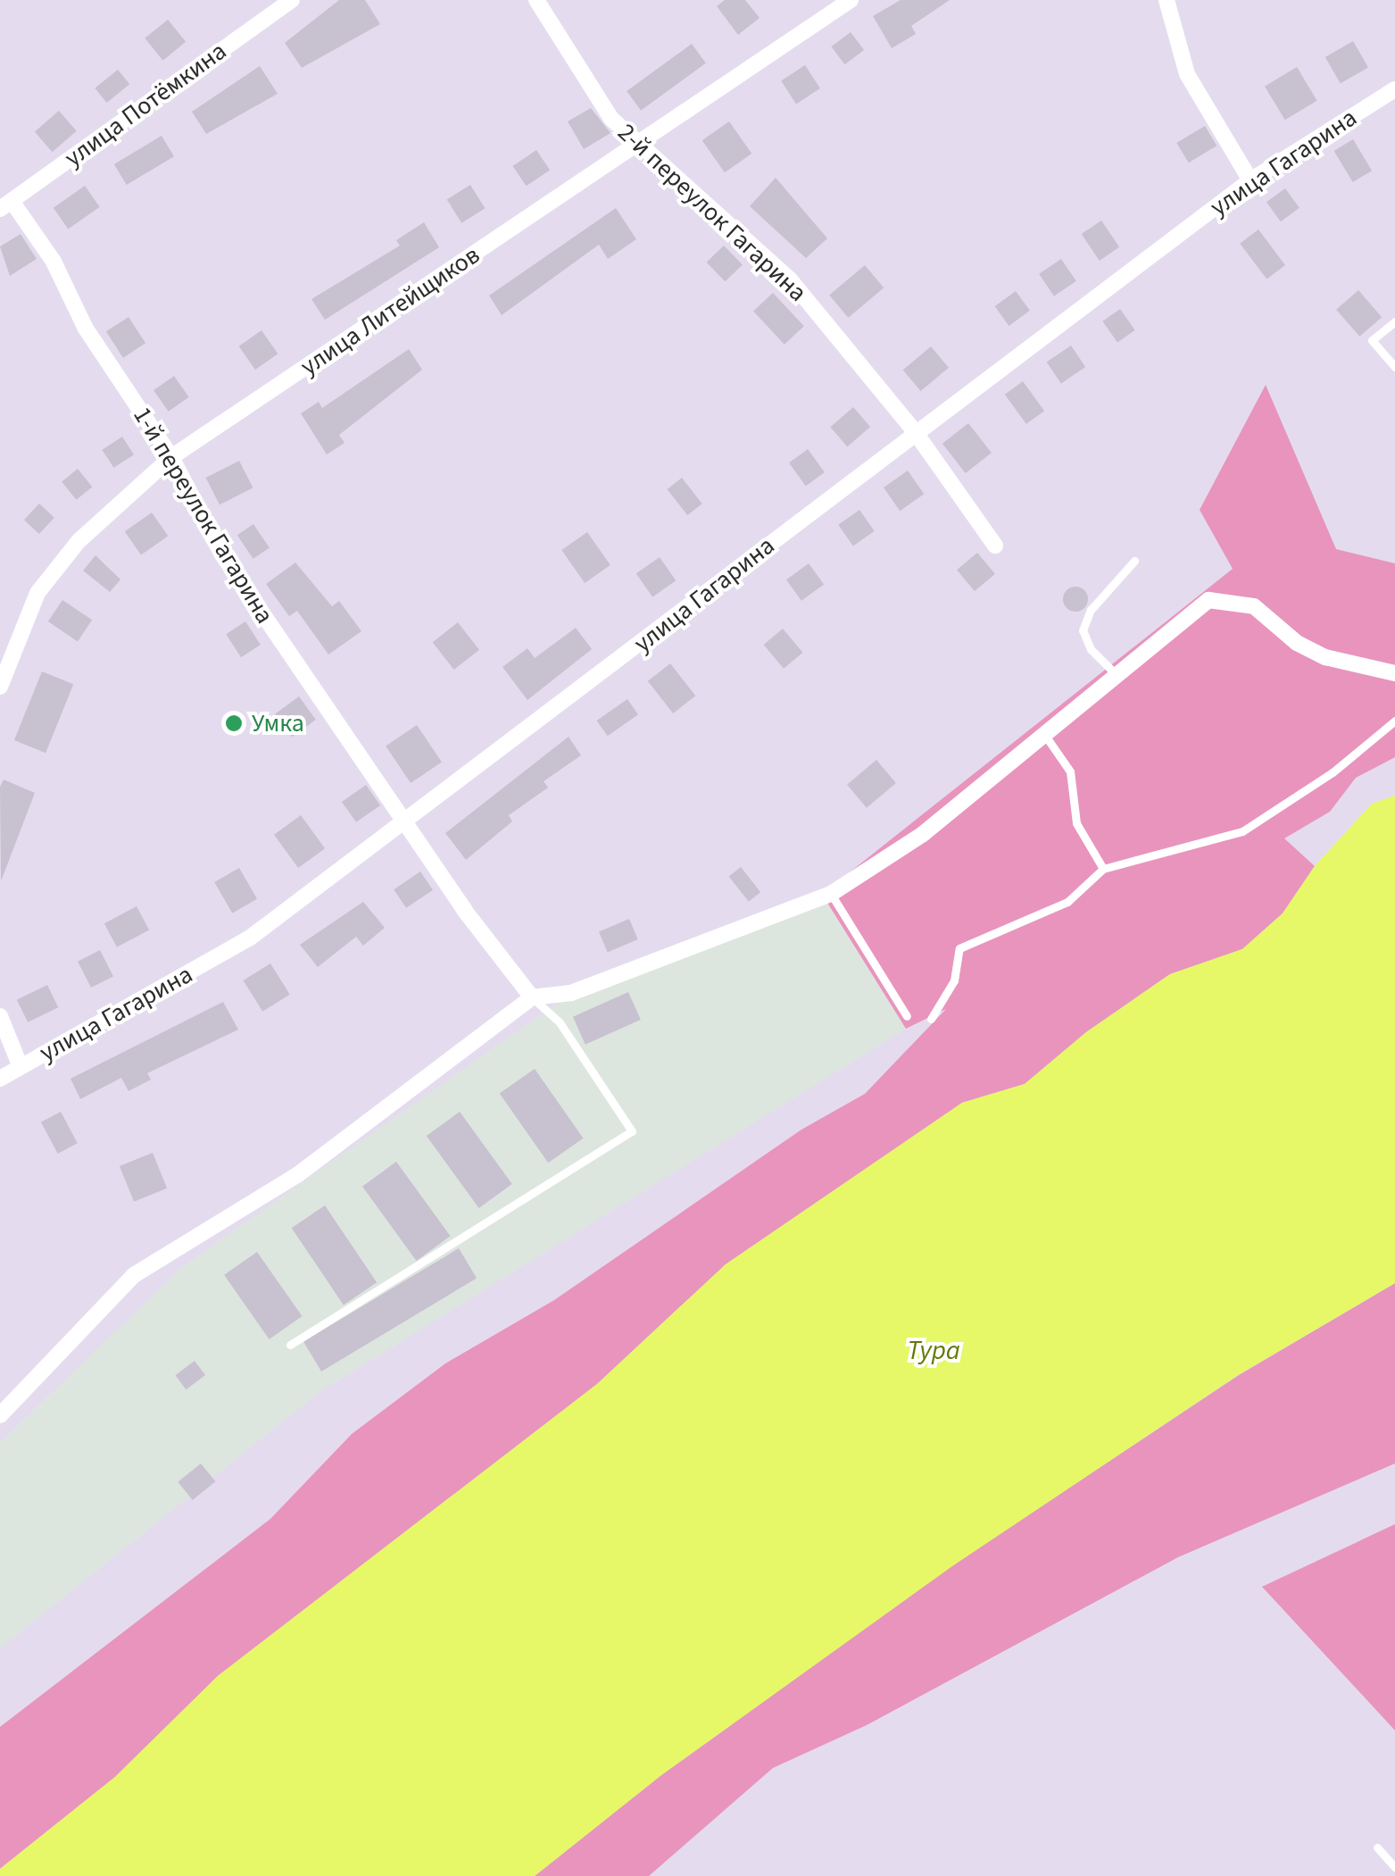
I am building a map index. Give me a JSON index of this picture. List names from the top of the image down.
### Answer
{
  "streets": {
    "street": [
      "улица Потёмкина",
      "улица Гагарина",
      "2-й переулок Гагарина",
      "улица Литейщиков",
      "1-й переулок Гагарина"
    ]
  },
  "crossings": [
    ["улица Потёмкина", "1-й переулок Гагарина"],
    ["улица Гагарина", "2-й переулок Гагарина"],
    ["улица Гагарина", "1-й переулок Гагарина"],
    ["2-й переулок Гагарина", "улица Литейщиков"],
    ["улица Литейщиков", "1-й переулок Гагарина"]
  ],
  "water": ["Тура"],
  "places": ["Умка"]
}
